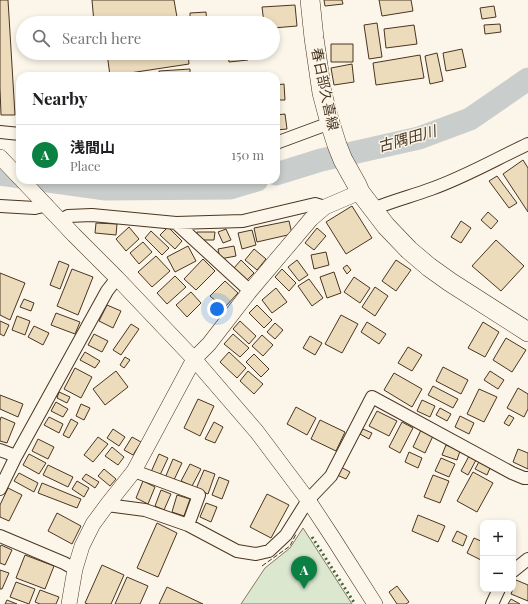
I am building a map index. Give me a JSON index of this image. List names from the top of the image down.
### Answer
{
  "streets": {
    "main road": ["春日部久喜線"]
  },
  "water": ["古隅田川"],
  "page": {
    "search": "Search here",
    "heading": "Nearby",
    "list": [
      {
        "mark": "A",
        "name": "浅間山",
        "note": "Place",
        "value": "150 m"
      }
    ],
    "map_buttons": ["+", "−"],
    "pins": "A"
  }
}
